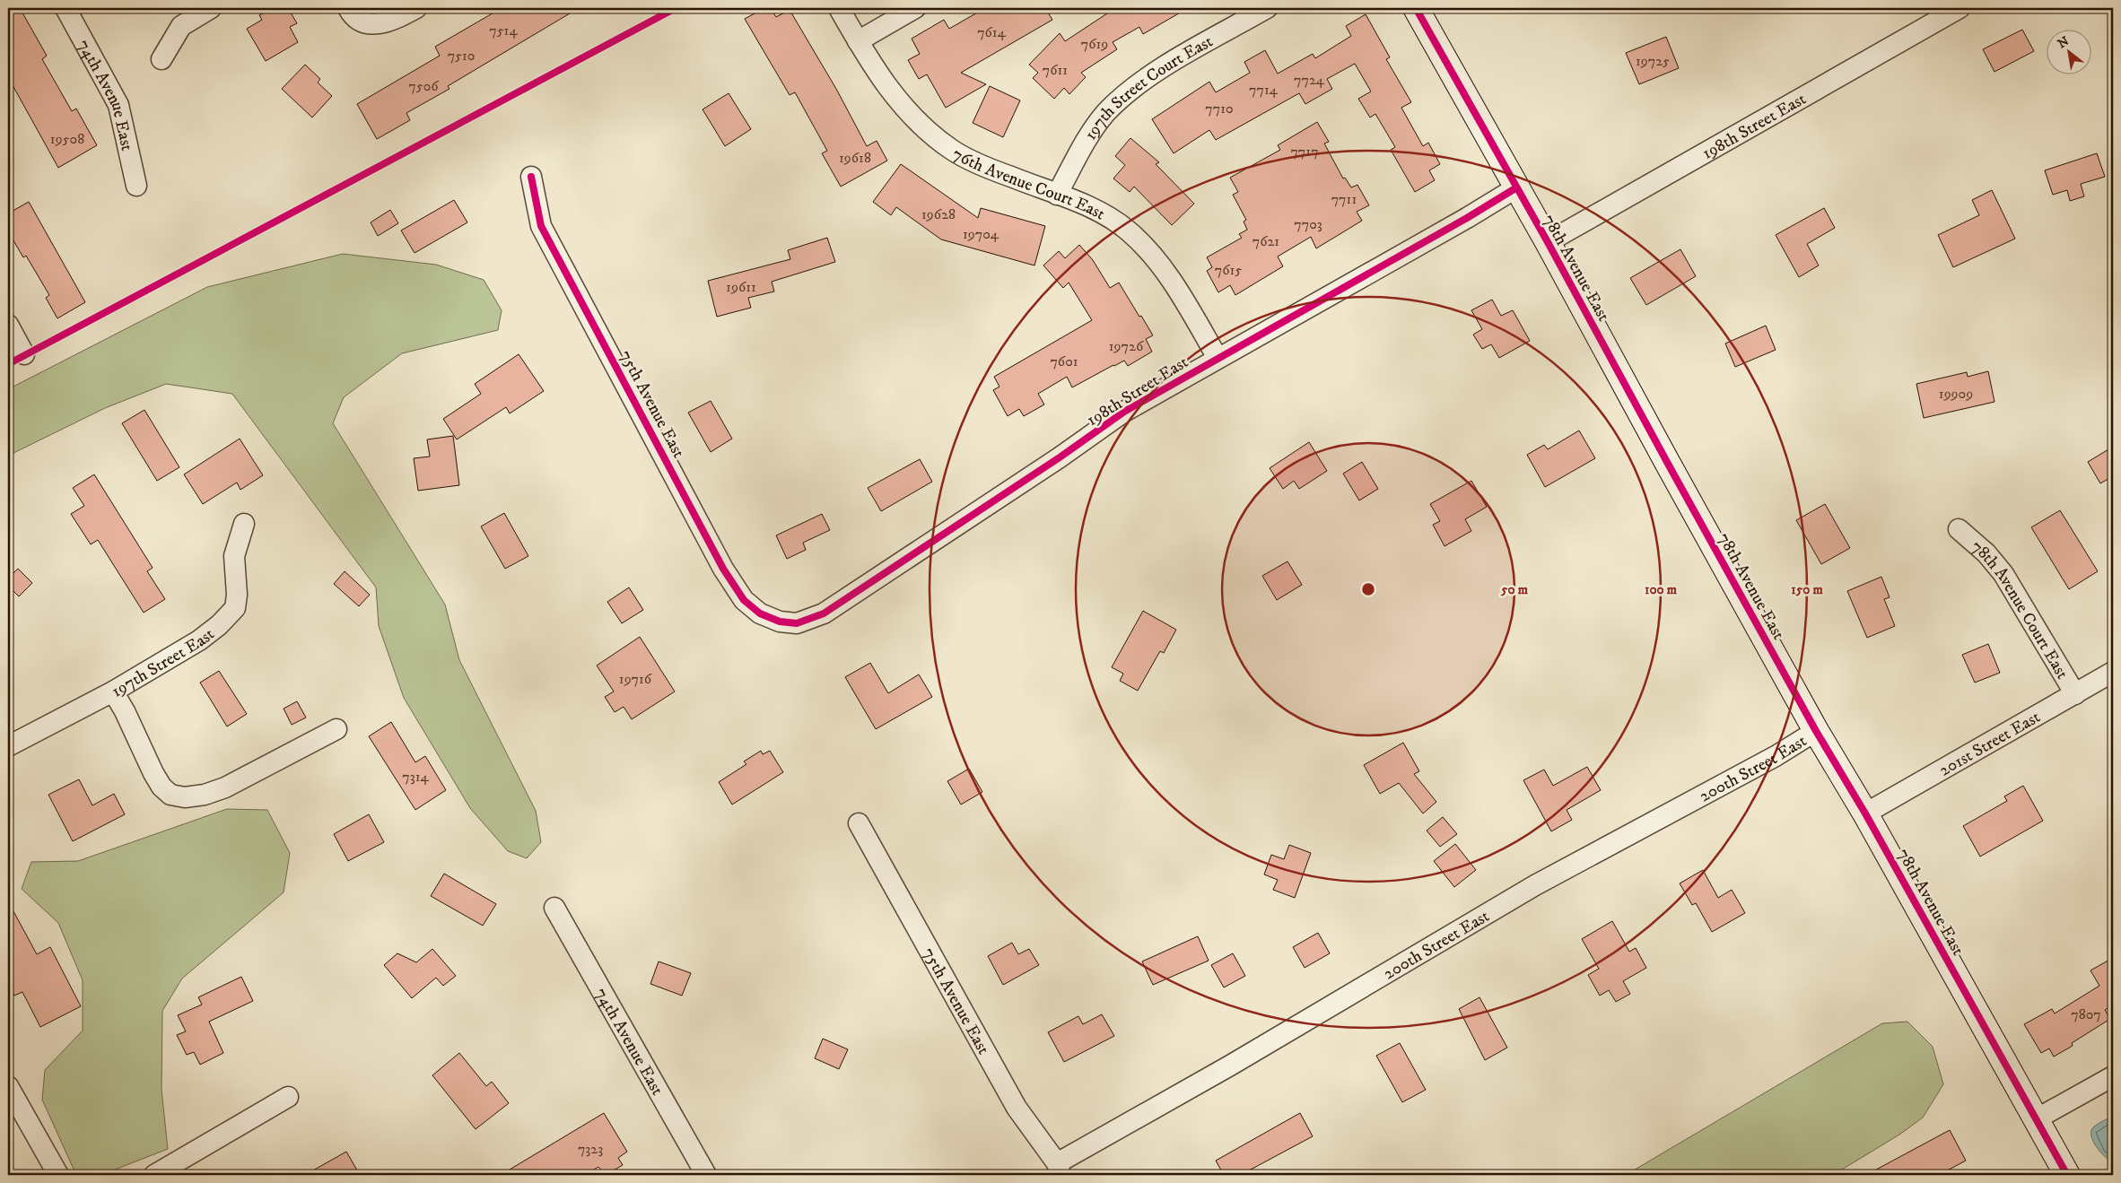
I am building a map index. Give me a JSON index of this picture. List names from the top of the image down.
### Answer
{
  "streets": {
    "street": [
      "197th Street Court East",
      "74th Avenue East",
      "198th Street East",
      "76th Avenue Court East",
      "78th Avenue East",
      "75th Avenue East",
      "78th Avenue Court East",
      "197th Street East",
      "201st Street East",
      "200th Street East"
    ]
  },
  "crossings": [
    ["197th Street Court East", "76th Avenue Court East"],
    ["198th Street East", "76th Avenue Court East"],
    ["198th Street East", "78th Avenue East"],
    ["198th Street East", "75th Avenue East"],
    ["78th Avenue East", "201st Street East"],
    ["78th Avenue East", "200th Street East"],
    ["75th Avenue East", "200th Street East"],
    ["78th Avenue Court East", "201st Street East"]
  ],
  "house_numbers": [
    "7514",
    "7614",
    "7619",
    "7510",
    "19725",
    "7611",
    "7724",
    "7506",
    "7714",
    "7710",
    "19508",
    "7717",
    "19618",
    "7711",
    "19628",
    "7703",
    "19704",
    "7621",
    "7615",
    "19611",
    "19726",
    "7601",
    "19909",
    "19716",
    "7314",
    "7807",
    "7323"
  ],
  "north": "top left",
  "rings": ["50 m", "100 m", "150 m"]
}
